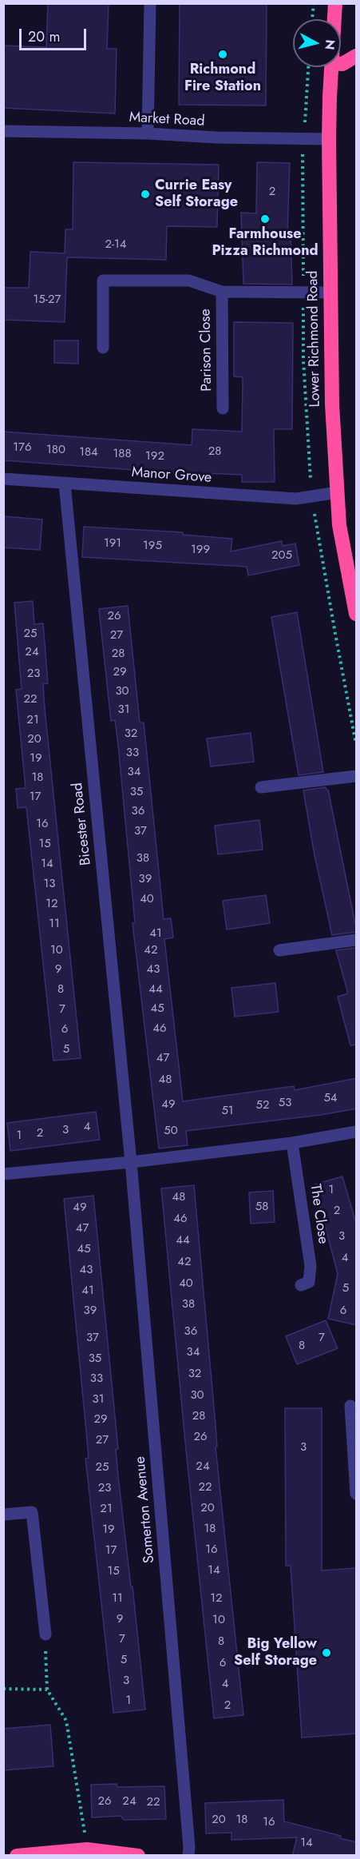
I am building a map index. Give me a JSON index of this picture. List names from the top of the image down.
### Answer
{
  "streets": {
    "highway": ["Lower Richmond Road"],
    "street": [
      "Market Road",
      "Parison Close",
      "Manor Grove",
      "Bicester Road",
      "The Close",
      "Somerton Avenue"
    ]
  },
  "crossings": [
    ["Market Road", "Lower Richmond Road"],
    ["Lower Richmond Road", "Parison Close"],
    ["Lower Richmond Road", "Manor Grove"],
    ["Manor Grove", "Bicester Road"],
    ["Bicester Road", "Somerton Avenue"]
  ],
  "places": [
    "Richmond Fire Station",
    "Currie Easy Self Storage",
    "Farmhouse Pizza Richmond",
    "Big Yellow Self Storage"
  ],
  "house_numbers": [
    "2",
    "2-14",
    "15-27",
    "176",
    "180",
    "28",
    "184",
    "188",
    "192",
    "191",
    "195",
    "199",
    "205",
    "26",
    "25",
    "27",
    "24",
    "28",
    "29",
    "23",
    "30",
    "22",
    "31",
    "21",
    "32",
    "20",
    "33",
    "19",
    "34",
    "18",
    "35",
    "17",
    "36",
    "16",
    "37",
    "15",
    "38",
    "14",
    "39",
    "13",
    "40",
    "12",
    "11",
    "41",
    "10",
    "42",
    "9",
    "43",
    "8",
    "44",
    "45",
    "7",
    "46",
    "6",
    "5",
    "47",
    "48",
    "54",
    "53",
    "49",
    "52",
    "51",
    "4",
    "3",
    "50",
    "2",
    "1",
    "1",
    "48",
    "58",
    "49",
    "2",
    "46",
    "47",
    "3",
    "44",
    "45",
    "4",
    "42",
    "43",
    "40",
    "5",
    "41",
    "38",
    "39",
    "6",
    "36",
    "37",
    "7",
    "8",
    "34",
    "35",
    "32",
    "33",
    "30",
    "31",
    "28",
    "29",
    "26",
    "27",
    "3",
    "24",
    "25",
    "22",
    "23",
    "20",
    "21",
    "18",
    "19",
    "16",
    "17",
    "14",
    "15",
    "11",
    "12",
    "9",
    "10",
    "7",
    "8",
    "5",
    "6",
    "3",
    "4",
    "1",
    "2",
    "26",
    "24",
    "22",
    "20",
    "18",
    "16",
    "14"
  ],
  "scale_bar": "20 m",
  "north": "right"
}
